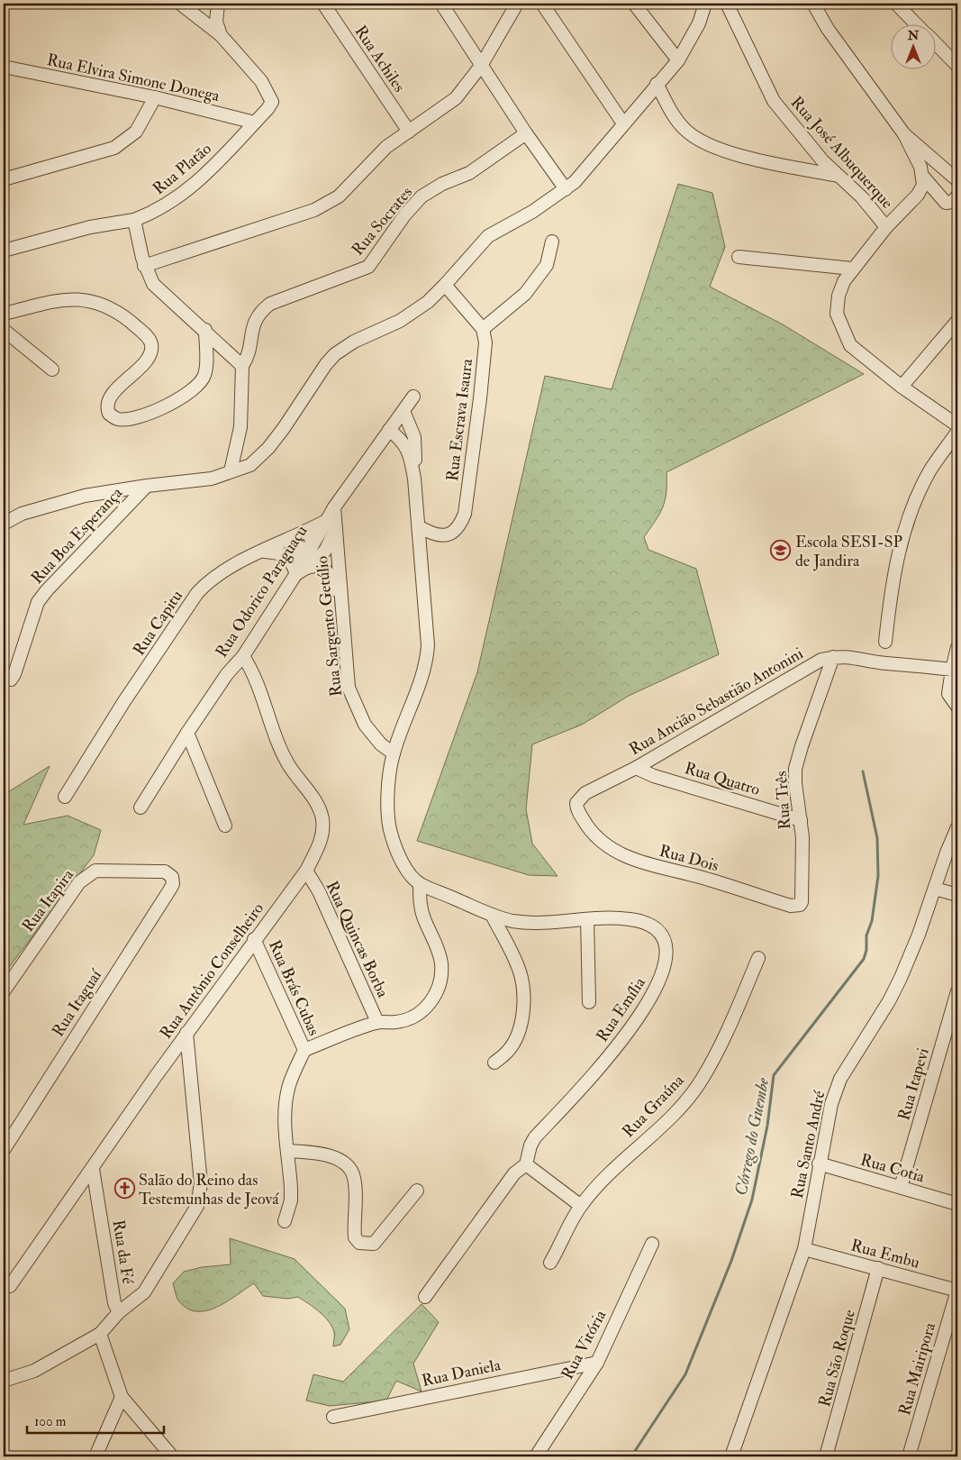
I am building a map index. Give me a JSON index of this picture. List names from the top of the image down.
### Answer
{
  "streets": {
    "street": [
      "Rua Achiles",
      "Rua Elvira Simone Donega",
      "Rua José Albuquerque",
      "Rua Platão",
      "Rua Socrates",
      "Rua Escrava Isaura",
      "Rua Boa Esperança",
      "Rua Odorico Paraguaçu",
      "Rua Capitu",
      "Rua Sargento Getúlio",
      "Rua Ancião Sebastião Antonini",
      "Rua Quatro",
      "Rua Três",
      "Rua Dois",
      "Rua Itapira",
      "Rua Quincas Borba",
      "Rua Antônio Conselheiro",
      "Rua Brás Cubas",
      "Rua Itaguaí",
      "Rua Emília",
      "Rua Itapevi",
      "Rua Graúna",
      "Rua Santo André",
      "Rua Cotia",
      "Rua da Fé",
      "Rua Embu",
      "Rua Vitória",
      "Rua São Roque",
      "Rua Mairipora",
      "Rua Daniela"
    ]
  },
  "crossings": [
    ["Rua Elvira Simone Donega", "Rua Platão"],
    ["Rua Odorico Paraguaçu", "Rua Capitu"],
    ["Rua Odorico Paraguaçu", "Rua Sargento Getúlio"],
    ["Rua Odorico Paraguaçu", "Rua Antônio Conselheiro"],
    ["Rua Ancião Sebastião Antonini", "Rua Quatro"],
    ["Rua Ancião Sebastião Antonini", "Rua Três"],
    ["Rua Ancião Sebastião Antonini", "Rua Dois"],
    ["Rua Quatro", "Rua Três"],
    ["Rua Três", "Rua Dois"],
    ["Rua Itapira", "Rua Itaguaí"],
    ["Rua Quincas Borba", "Rua Antônio Conselheiro"],
    ["Rua Antônio Conselheiro", "Rua Brás Cubas"],
    ["Rua Antônio Conselheiro", "Rua da Fé"],
    ["Rua Itapevi", "Rua Cotia"],
    ["Rua Santo André", "Rua Cotia"],
    ["Rua Santo André", "Rua Embu"],
    ["Rua Embu", "Rua São Roque"],
    ["Rua Embu", "Rua Mairipora"],
    ["Rua Vitória", "Rua Daniela"]
  ],
  "water": ["Córrego do Guembe"],
  "places": {
    "school or university": ["Escola SESI-SP de Jandira"],
    "church": ["Salão do Reino das Testemunhas de Jeová"]
  },
  "scale_bar": "100 m",
  "north": "top"
}
